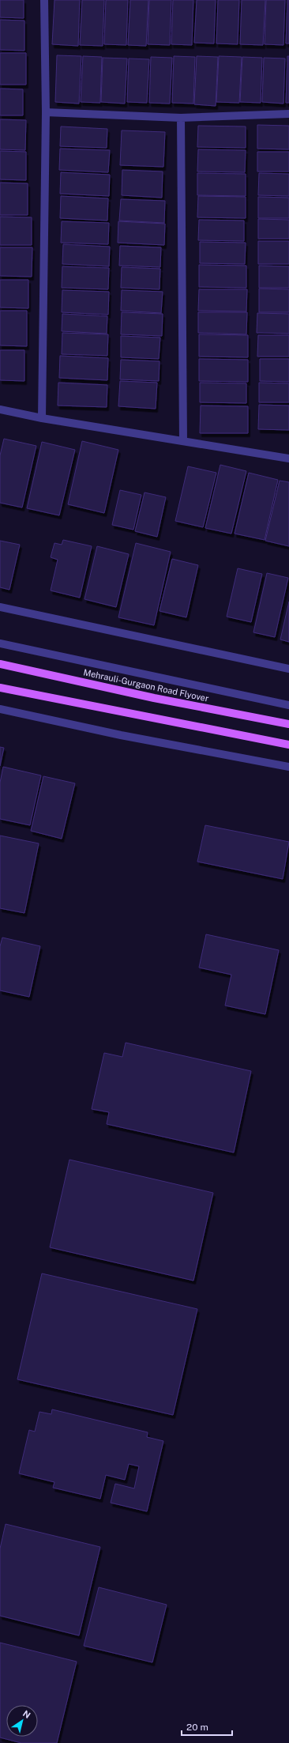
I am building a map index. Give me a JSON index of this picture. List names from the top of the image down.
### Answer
{
  "streets": {
    "main road": ["Mehrauli-Gurgaon Road Flyover"]
  },
  "scale_bar": "20 m",
  "north": "top right"
}
